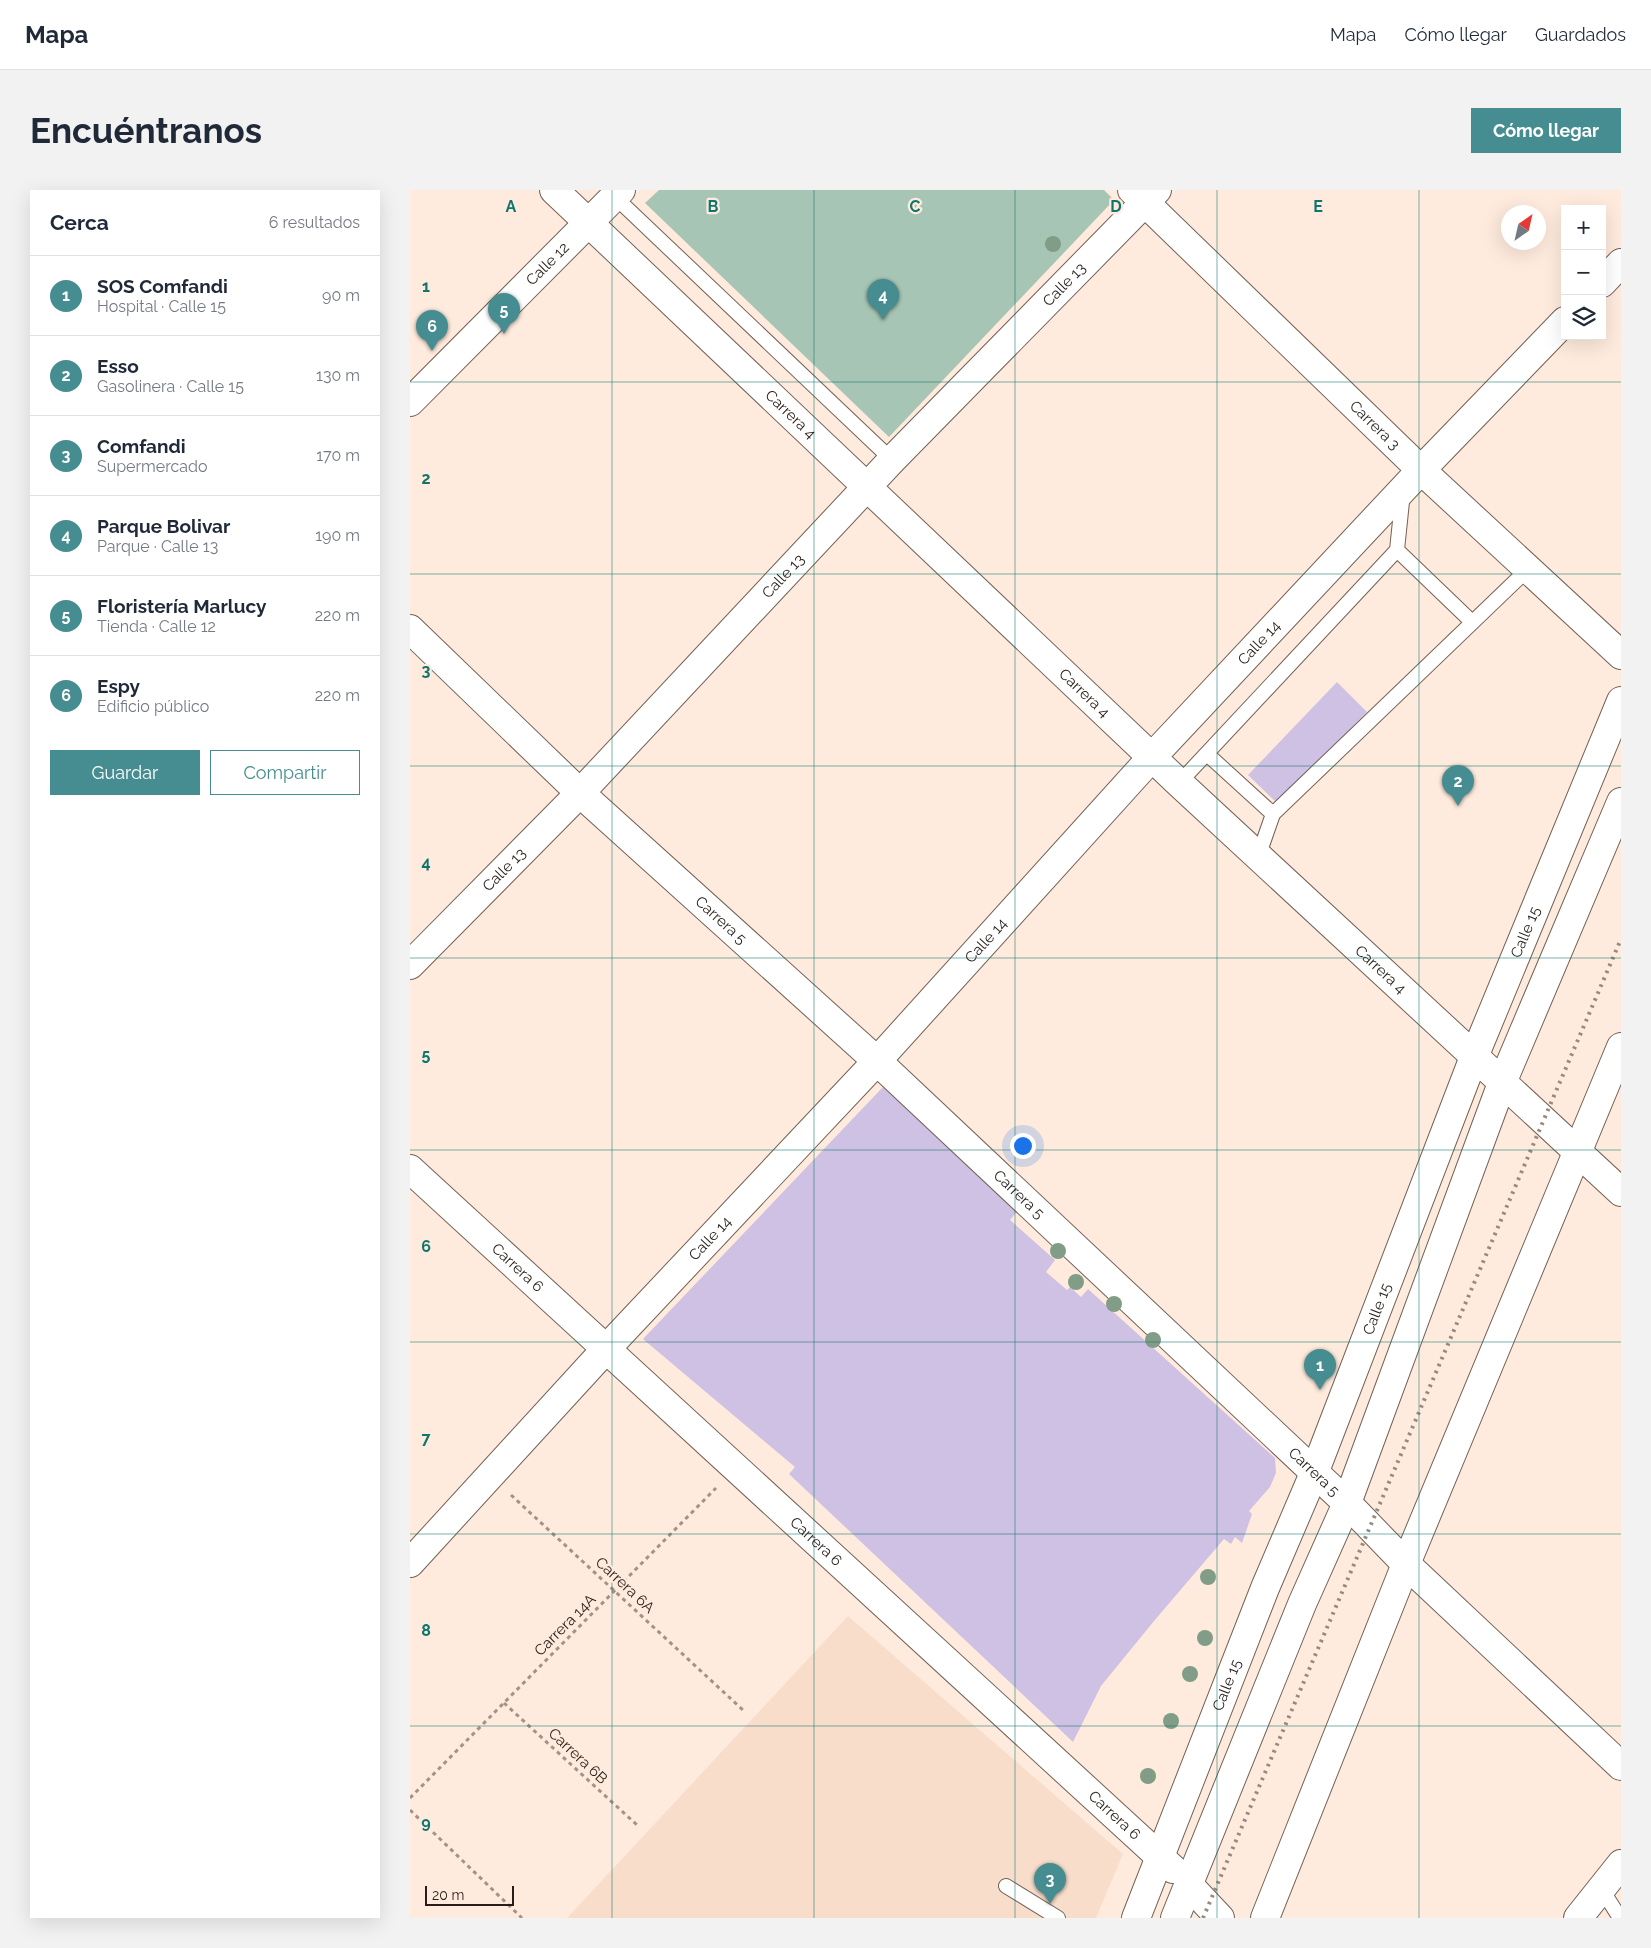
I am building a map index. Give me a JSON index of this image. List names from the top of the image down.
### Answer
{
  "streets": {
    "street": [
      "Calle 12",
      "Calle 13",
      "Carrera 4",
      "Carrera 3",
      "Calle 14",
      "Carrera 5",
      "Calle 15",
      "Carrera 6"
    ],
    "path": ["Carrera 6A", "Carrera 14A", "Carrera 6B"]
  },
  "crossings": [
    ["Calle 12", "Carrera 4"],
    ["Calle 13", "Carrera 4"],
    ["Calle 13", "Carrera 3"],
    ["Calle 13", "Carrera 5"],
    ["Carrera 4", "Calle 14"],
    ["Carrera 4", "Calle 15"],
    ["Carrera 3", "Calle 14"],
    ["Calle 14", "Carrera 5"],
    ["Calle 14", "Carrera 6"],
    ["Calle 14", "Carrera 6A"],
    ["Carrera 5", "Calle 15"],
    ["Calle 15", "Carrera 6"],
    ["Carrera 6", "Carrera 14A"],
    ["Carrera 6A", "Carrera 14A"],
    ["Carrera 14A", "Carrera 6B"]
  ],
  "scale_bar": "20 m",
  "north": "top right",
  "page": {
    "header": "Mapa",
    "nav": ["Mapa", "Cómo llegar", "Guardados"],
    "buttons": [
      "Cómo llegar",
      ["Guardar", "Compartir"]
    ],
    "title": "Encuéntranos",
    "heading": ["Cerca", "6 resultados"],
    "map_buttons": ["+", "−"],
    "list": [
      {
        "mark": "1",
        "name": "SOS Comfandi",
        "note": "Hospital · Calle 15",
        "value": "90 m"
      },
      {
        "mark": "2",
        "name": "Esso",
        "note": "Gasolinera · Calle 15",
        "value": "130 m"
      },
      {
        "mark": "3",
        "name": "Comfandi",
        "note": "Supermercado",
        "value": "170 m"
      },
      {
        "mark": "4",
        "name": "Parque Bolivar",
        "note": "Parque · Calle 13",
        "value": "190 m"
      },
      {
        "mark": "5",
        "name": "Floristería Marlucy",
        "note": "Tienda · Calle 12",
        "value": "220 m"
      },
      {
        "mark": "6",
        "name": "Espy",
        "note": "Edificio público",
        "value": "220 m"
      }
    ],
    "pins": [
      "4",
      "5",
      "6",
      "2",
      "1",
      "3"
    ],
    "scale": "20 m"
  },
  "grid": {
    "columns": [
      "A",
      "B",
      "C",
      "D",
      "E"
    ],
    "rows": [
      "1",
      "2",
      "3",
      "4",
      "5",
      "6",
      "7",
      "8",
      "9"
    ]
  }
}
